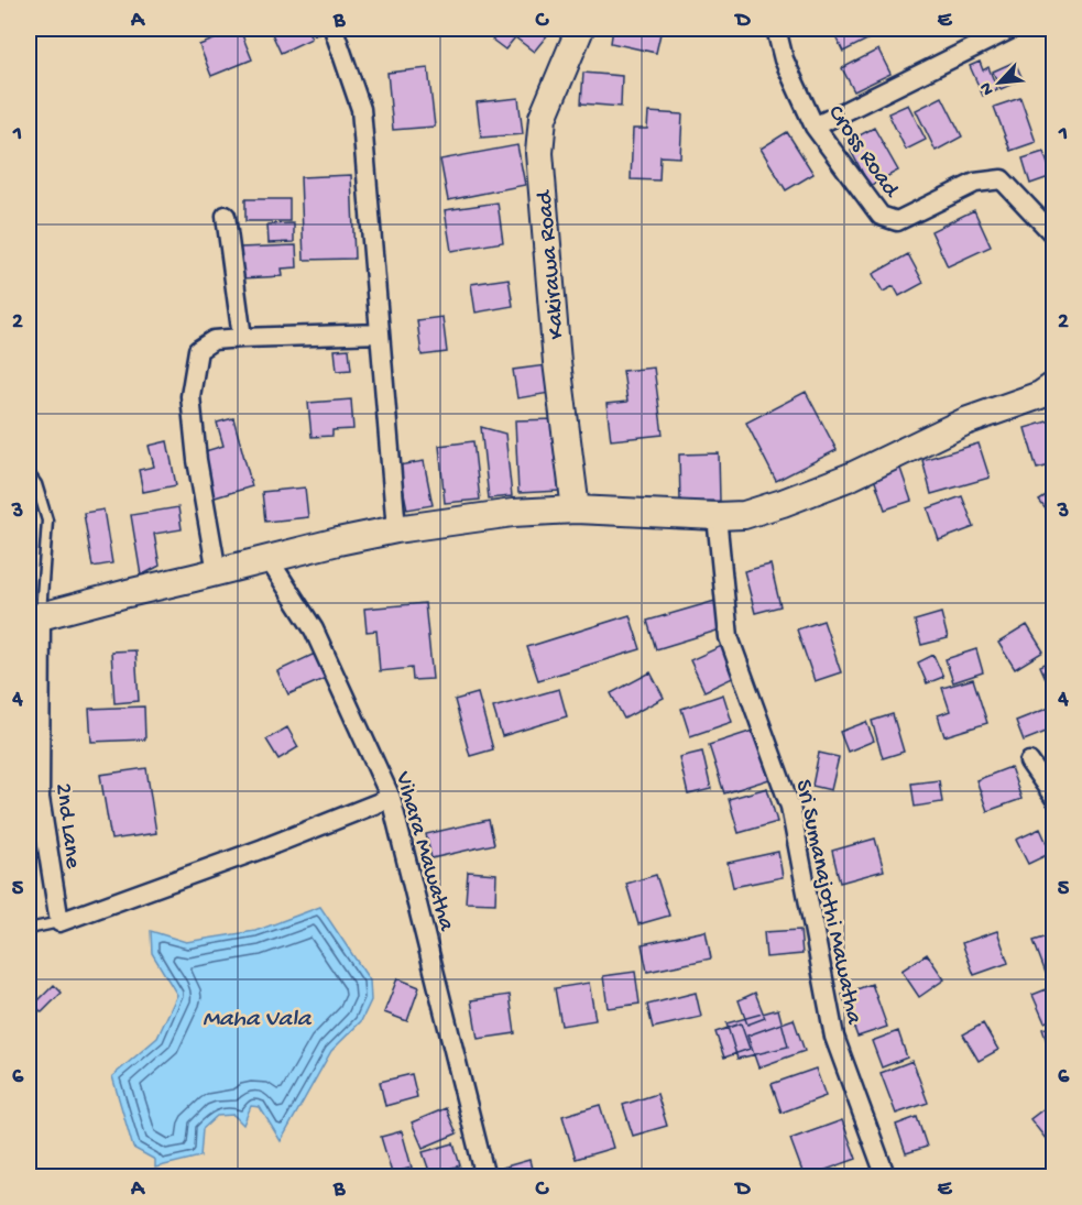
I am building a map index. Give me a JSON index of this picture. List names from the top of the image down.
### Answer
{
  "streets": {
    "street": [
      "Cross Road",
      "Kakirawa Road",
      "2nd Lane",
      "Vihara Mawatha",
      "Sri Sumanajothi Mawatha"
    ]
  },
  "water": ["Maha Vala"],
  "north": "bottom left",
  "grid": {
    "columns": [
      "A",
      "B",
      "C",
      "D",
      "E"
    ],
    "rows": [
      "1",
      "2",
      "3",
      "4",
      "5",
      "6"
    ]
  }
}
